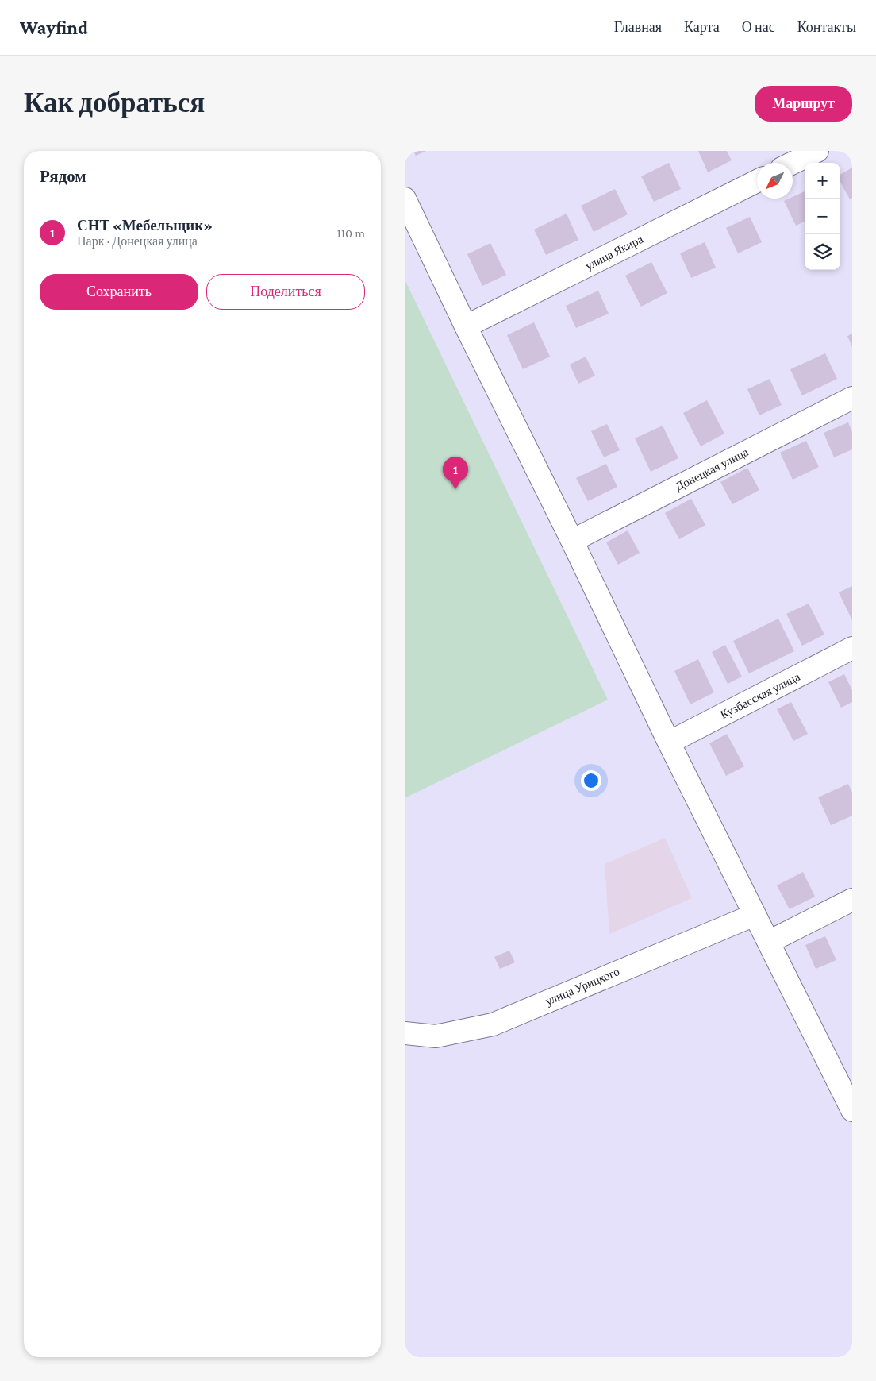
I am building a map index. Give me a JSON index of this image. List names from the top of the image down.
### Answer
{
  "streets": {
    "street": [
      "улица Якира",
      "Донецкая улица",
      "Кузбасская улица",
      "улица Урицкого"
    ]
  },
  "north": "bottom left",
  "page": {
    "header": "Wayfind",
    "nav": [
      "Главная",
      "Карта",
      "О нас",
      "Контакты"
    ],
    "buttons": [
      "Маршрут",
      ["Сохранить", "Поделиться"]
    ],
    "title": "Как добраться",
    "heading": "Рядом",
    "map_buttons": ["+", "−"],
    "list": [
      {
        "mark": "1",
        "name": "СНТ «Мебельщик»",
        "note": "Парк · Донецкая улица",
        "value": "110 m"
      }
    ],
    "pins": "1"
  }
}
